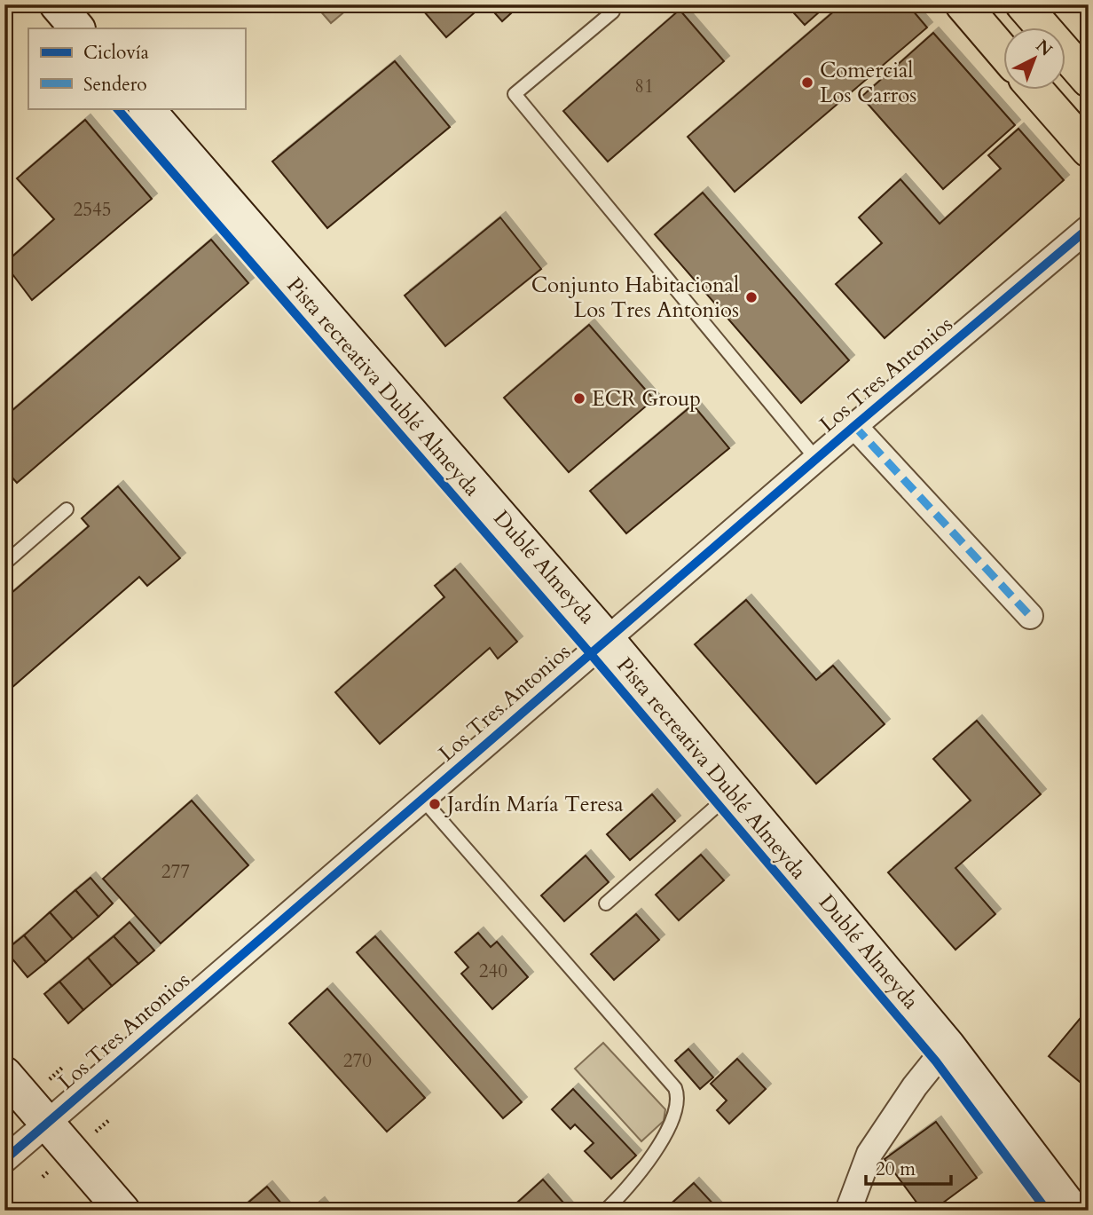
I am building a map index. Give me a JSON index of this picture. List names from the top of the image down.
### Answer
{
  "streets": {
    "main road": ["Dublé Almeyda"],
    "street": ["Los Tres Antonios"],
    "cycle path": ["Pista recreativa Dublé Almeyda"]
  },
  "crossings": [
    ["Los Tres Antonios", "Dublé Almeyda"]
  ],
  "places": [
    "Comercial Los Carros",
    "Conjunto Habitacional Los Tres Antonios",
    "ECR Group",
    "Jardín María Teresa"
  ],
  "house_numbers": [
    "81",
    "2545",
    "277",
    "240",
    "270"
  ],
  "legend": ["Ciclovía", "Sendero"],
  "scale_bar": "20 m",
  "north": "top right"
}
